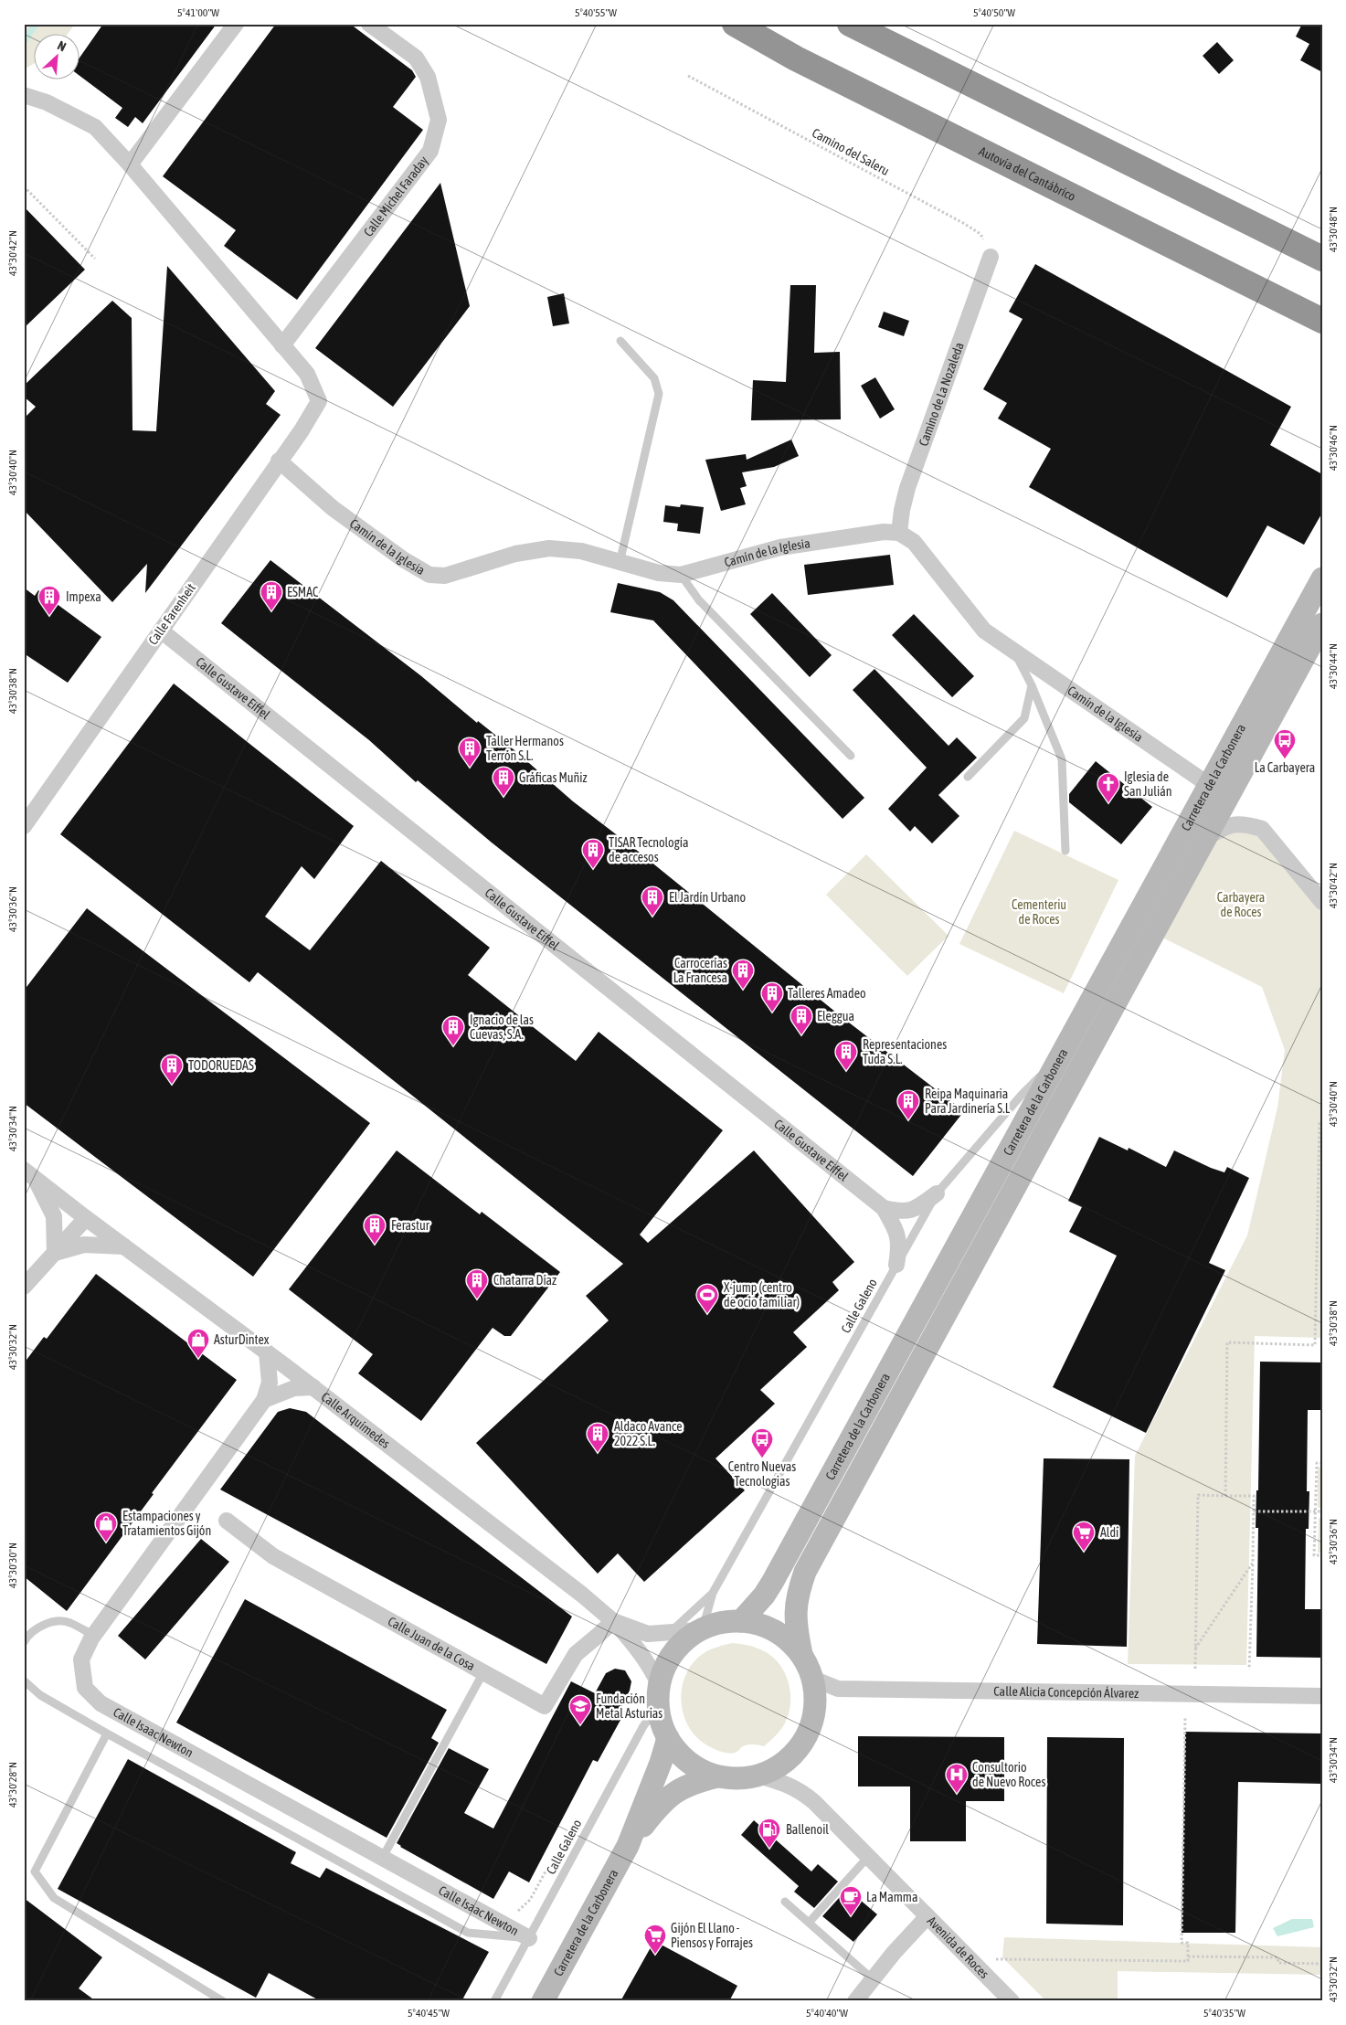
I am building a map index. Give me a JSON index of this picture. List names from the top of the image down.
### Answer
{
  "streets": {
    "highway": ["Autovía del Cantábrico"],
    "street": [
      "Calle Michel Faraday",
      "Camino de La Nozaleda",
      "Camín de la Iglesia",
      "Calle Farenheit",
      "Calle Gustave Eiffel",
      "Carretera de la Carbonera",
      "Calle Arquímedes",
      "Calle Juan de la Cosa",
      "Calle Alicia Concepción Álvarez",
      "Calle Isaac Newton",
      "Avenida de Roces"
    ],
    "lane": ["Calle Galeno"],
    "path": ["Camino del Saleru"]
  },
  "crossings": [
    ["Camino del Saleru", "Camino de La Nozaleda"],
    ["Calle Michel Faraday", "Calle Farenheit"],
    ["Camino de La Nozaleda", "Camín de la Iglesia"],
    ["Camín de la Iglesia", "Calle Farenheit"],
    ["Camín de la Iglesia", "Carretera de la Carbonera"],
    ["Calle Farenheit", "Calle Gustave Eiffel"],
    ["Calle Gustave Eiffel", "Calle Galeno"],
    ["Carretera de la Carbonera", "Calle Galeno"],
    ["Carretera de la Carbonera", "Calle Arquímedes"],
    ["Carretera de la Carbonera", "Calle Alicia Concepción Álvarez"],
    ["Carretera de la Carbonera", "Avenida de Roces"],
    ["Calle Galeno", "Calle Arquímedes"],
    ["Calle Galeno", "Calle Alicia Concepción Álvarez"],
    ["Calle Galeno", "Calle Isaac Newton"],
    ["Calle Galeno", "Avenida de Roces"],
    ["Calle Arquímedes", "Calle Juan de la Cosa"],
    ["Calle Arquímedes", "Calle Alicia Concepción Álvarez"],
    ["Calle Arquímedes", "Calle Isaac Newton"],
    ["Calle Arquímedes", "Avenida de Roces"],
    ["Calle Alicia Concepción Álvarez", "Avenida de Roces"]
  ],
  "parks": ["Carbayera de Roces", "Cementeriu de Roces"],
  "places": {
    "building": [
      "ESMAC",
      "Impexa",
      "Taller Hermanos Terrón S.L.",
      "Gráficas Muñiz",
      "TISAR Tecnología de accesos",
      "El Jardín Urbano",
      "Carrocerías La Francesa",
      "Talleres Amadeo",
      "Eleggua",
      "Ignacio de las Cuevas, S.A.",
      "Representaciones Tuda S.L.",
      "TODORUEDAS",
      "Reipa Maquinaria Para Jardinería S.L",
      "Ferastur",
      "Chatarra Díaz",
      "Aldaco Avance 2022 S.L."
    ],
    "bus stop": ["La Carbayera", "Centro Nuevas Tecnologias"],
    "church": ["Iglesia de San Julián"],
    "sports": ["X-jump (centro de ocio familiar)"],
    "shop": ["AsturDintex", "Estampaciones y Tratamientos Gijón"],
    "supermarket": ["Aldi", "Gijón El Llano - Piensos y Forrajes"],
    "school or university": ["Fundación Metal Asturias"],
    "hospital": ["Consultorio de Nuevo Roces"],
    "fuel station": ["Ballenoil"],
    "cafe": ["La Mamma"]
  },
  "north": "top right",
  "coordinates": [
    "5°41'00\"W",
    "5°40'55\"W",
    "5°40'50\"W",
    "43°30'48\"N",
    "43°30'42\"N",
    "43°30'46\"N",
    "43°30'40\"N",
    "43°30'44\"N",
    "43°30'38\"N",
    "43°30'36\"N",
    "43°30'34\"N",
    "43°30'32\"N",
    "43°30'30\"N",
    "43°30'28\"N",
    "5°40'45\"W",
    "5°40'40\"W",
    "5°40'35\"W"
  ]
}
